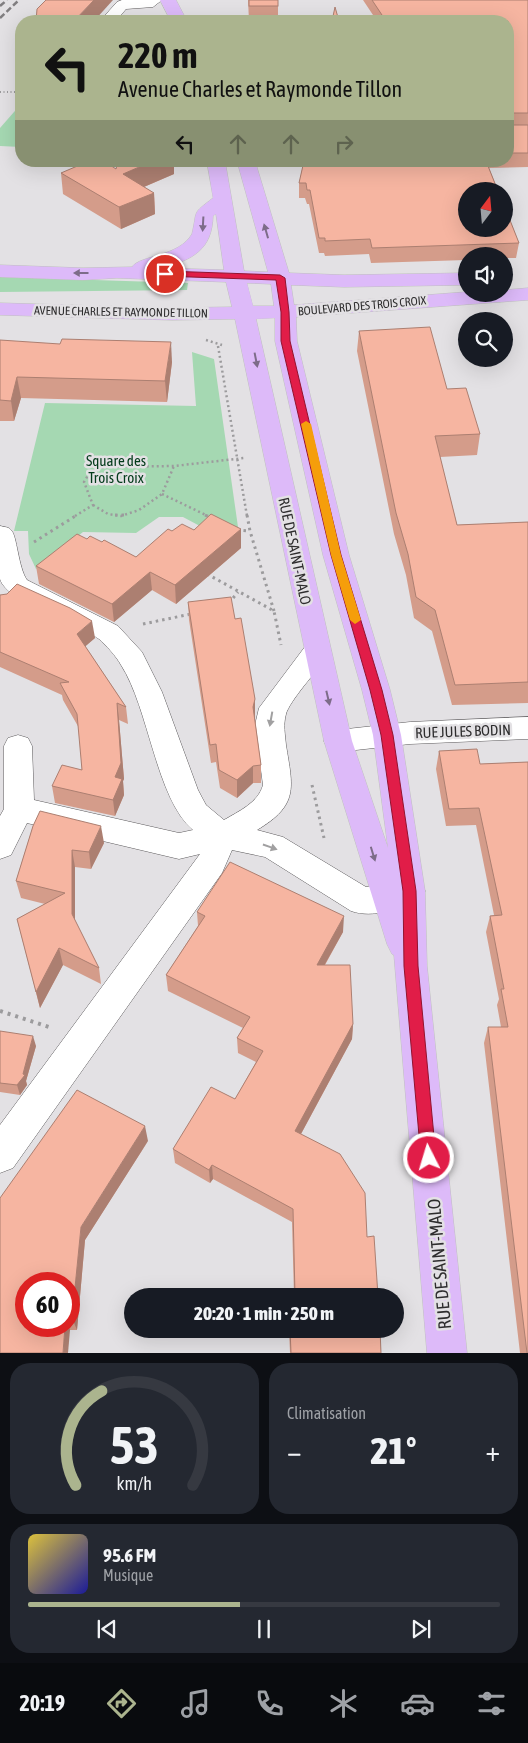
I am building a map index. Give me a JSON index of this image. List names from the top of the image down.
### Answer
{
  "streets": {
    "main road": ["BOULEVARD DES TROIS CROIX", "AVENUE CHARLES ET RAYMONDE TILLON", "RUE DE SAINT-MALO"],
    "street": ["RUE JULES BODIN"]
  },
  "crossings": [
    ["BOULEVARD DES TROIS CROIX", "AVENUE CHARLES ET RAYMONDE TILLON"],
    ["BOULEVARD DES TROIS CROIX", "RUE DE SAINT-MALO"],
    ["AVENUE CHARLES ET RAYMONDE TILLON", "RUE DE SAINT-MALO"],
    ["RUE DE SAINT-MALO", "RUE JULES BODIN"]
  ],
  "parks": ["Square des Trois Croix"],
  "north": "top",
  "page": {
    "turn": ["220 m", "Avenue Charles et Raymonde Tillon"],
    "limit": "60",
    "trip": "20:20 · 1 min · 250 m",
    "tile": "Climatisation",
    "heat": ["−", "21°", "+"],
    "song": ["95.6 FM", "Musique"],
    "tabs": "20:19",
    "gauge": ["53", "km/h"]
  }
}
